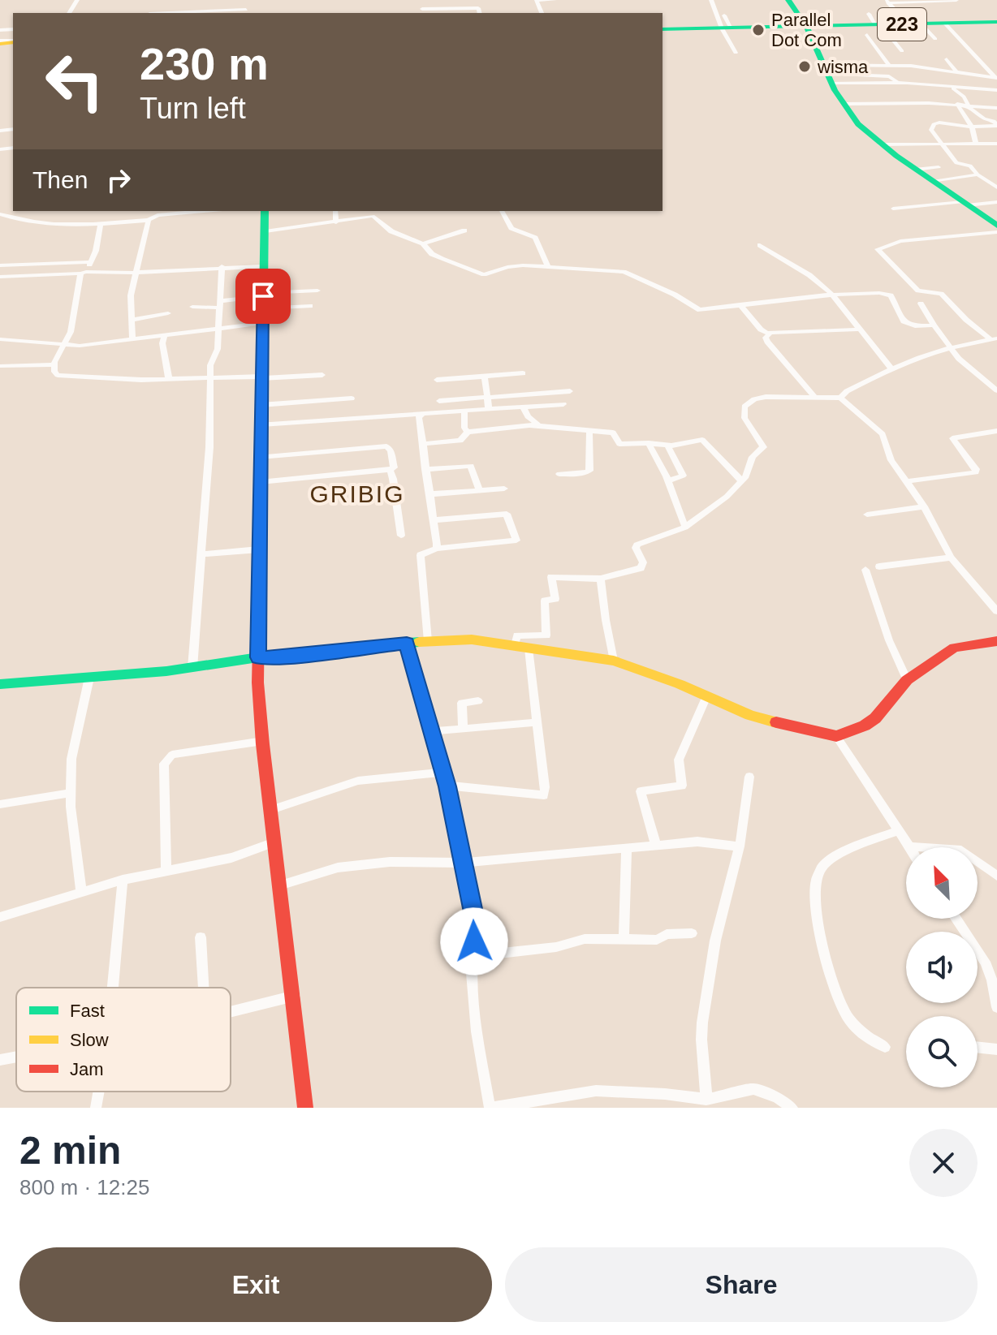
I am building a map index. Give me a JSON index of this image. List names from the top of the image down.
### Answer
{
  "streets": {
    "street": ["223"]
  },
  "districts": ["GRIBIG"],
  "places": ["Parallel Dot Com", "wisma"],
  "legend": ["Fast", "Slow", "Jam"],
  "north": "top left",
  "page": {
    "turn": ["230 m", "Turn left"],
    "then": "Then",
    "heading": ["2 min", "800 m · 12:25"],
    "buttons": ["Exit", "Share"]
  }
}
